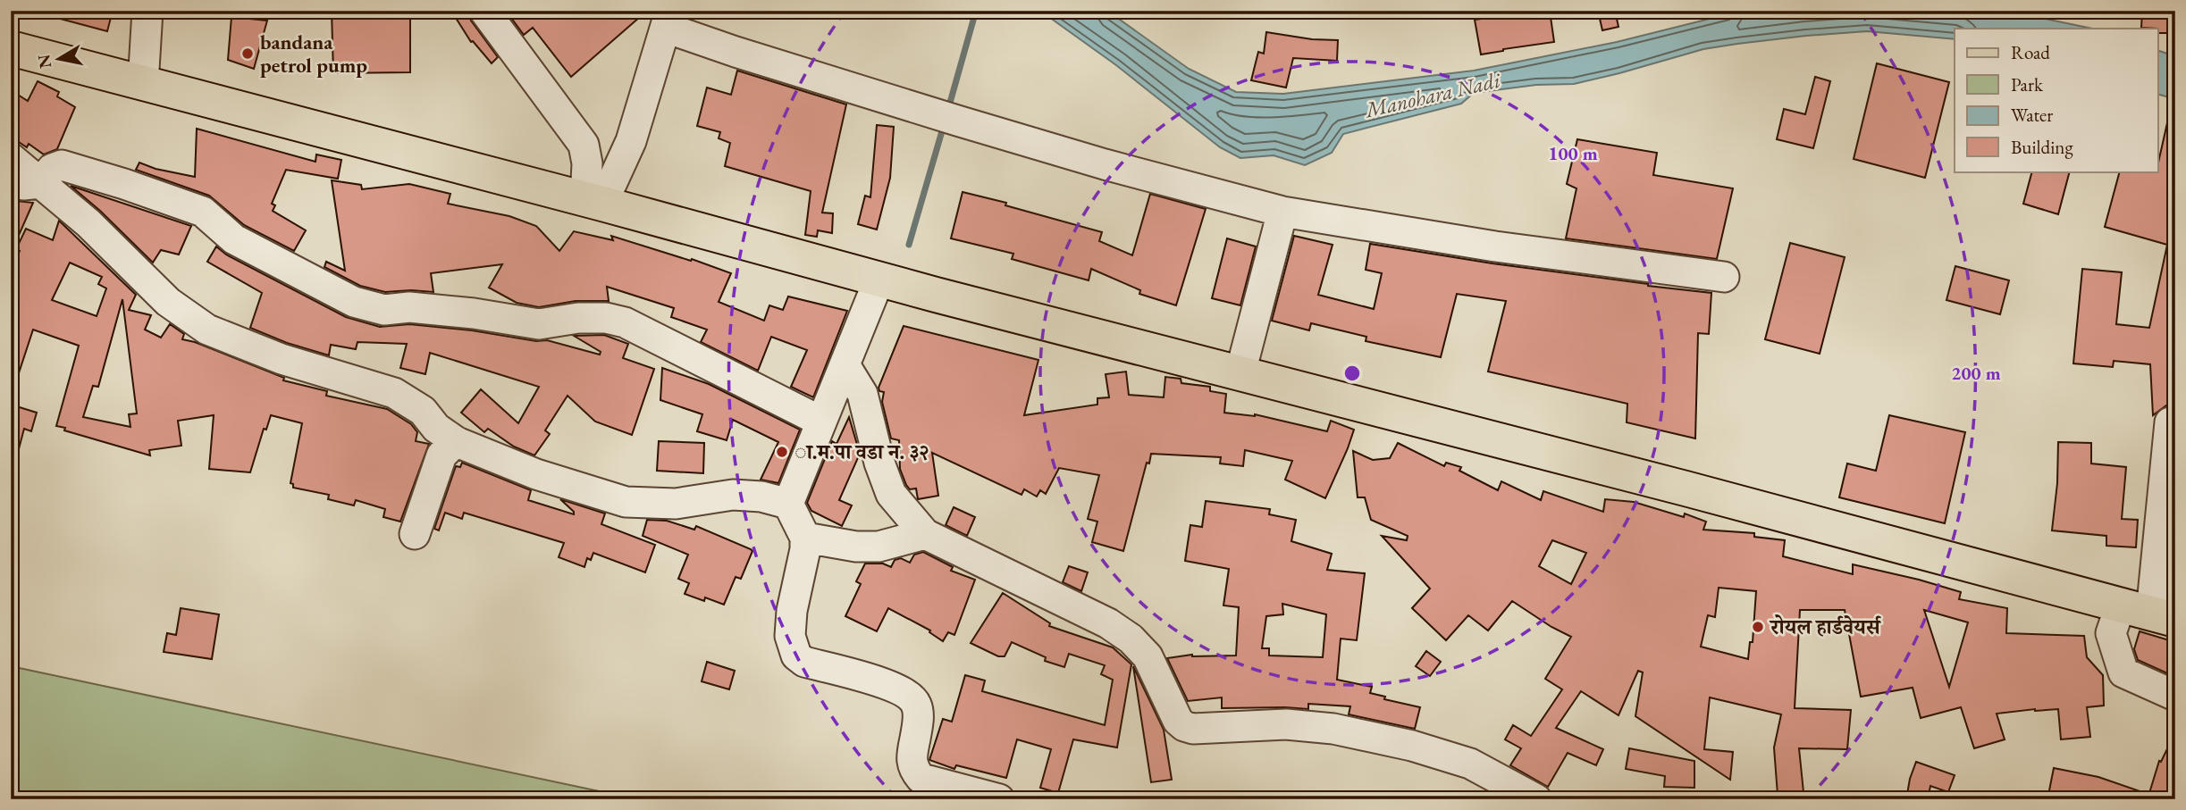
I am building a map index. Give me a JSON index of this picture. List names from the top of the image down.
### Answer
{
  "water": ["Manohara Nadi"],
  "places": ["bandana petrol pump", "ा.म.पा वडा न. ३२", "रोयल हार्डवेयर्स"],
  "legend": [
    "Road",
    "Park",
    "Water",
    "Building"
  ],
  "north": "left",
  "rings": ["100 m", "200 m"]
}
